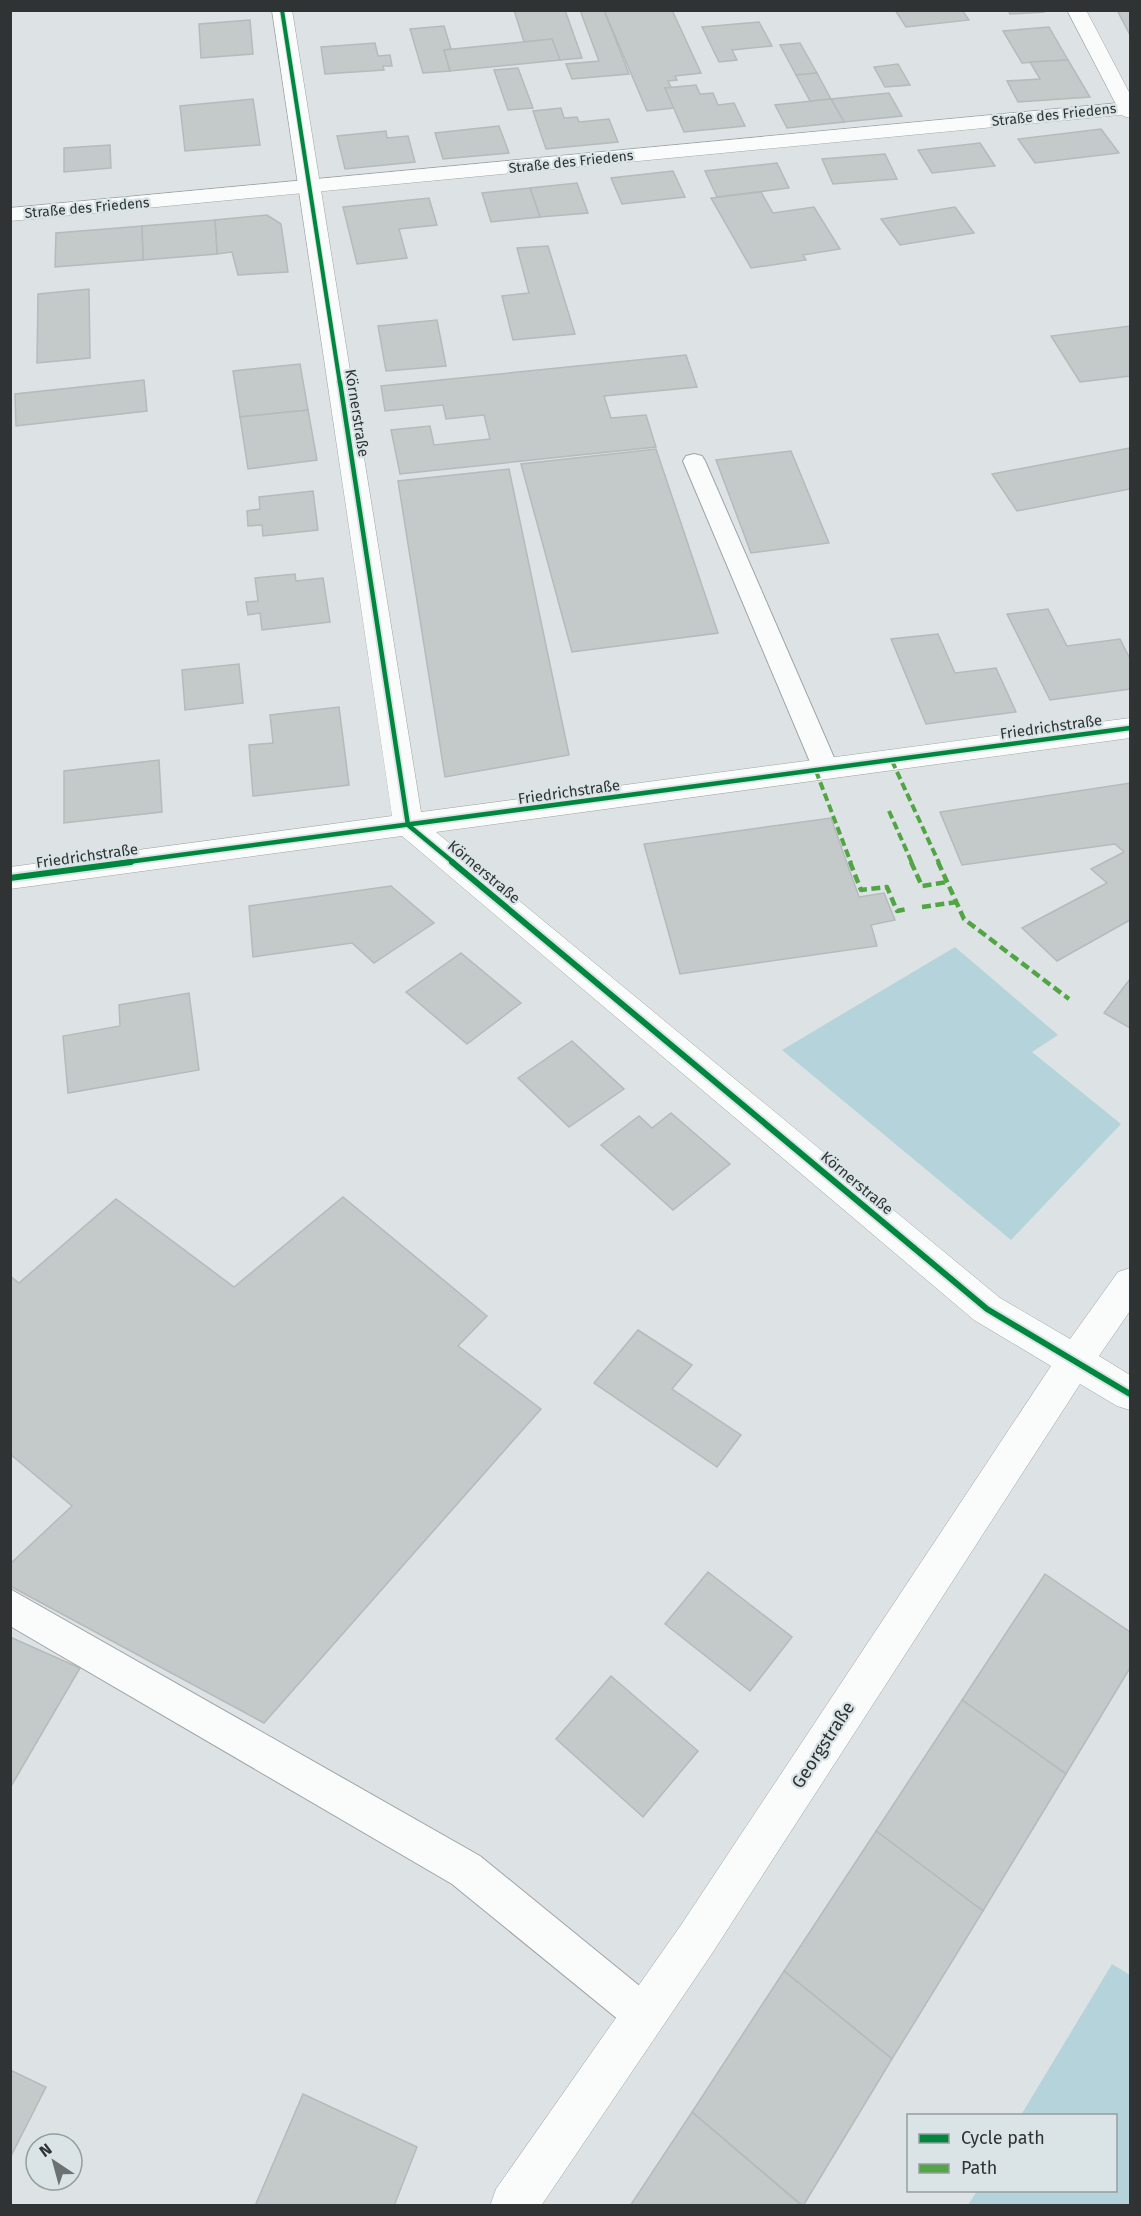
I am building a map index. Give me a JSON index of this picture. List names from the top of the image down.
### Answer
{
  "streets": {
    "street": [
      "Straße des Friedens",
      "Körnerstraße",
      "Friedrichstraße",
      "Georgstraße"
    ]
  },
  "crossings": [
    ["Straße des Friedens", "Körnerstraße"],
    ["Körnerstraße", "Friedrichstraße"],
    ["Körnerstraße", "Georgstraße"]
  ],
  "legend": ["Cycle path", "Path"],
  "north": "top left"
}
